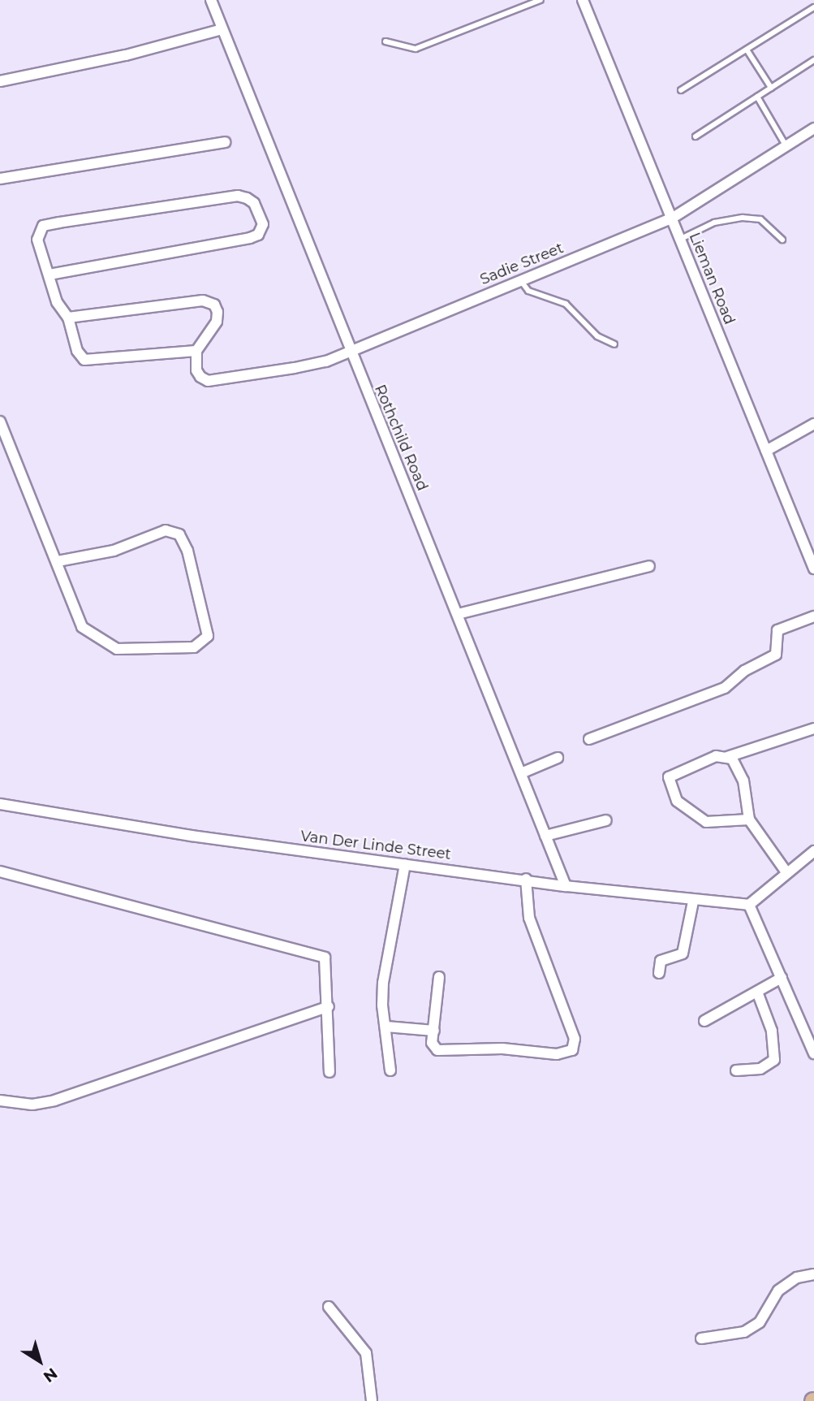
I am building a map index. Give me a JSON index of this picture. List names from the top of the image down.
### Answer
{
  "streets": {
    "street": [
      "Sadie Street",
      "Lieman Road",
      "Rothchild Road",
      "Van Der Linde Street"
    ]
  },
  "crossings": [
    ["Sadie Street", "Lieman Road"],
    ["Sadie Street", "Rothchild Road"],
    ["Rothchild Road", "Van Der Linde Street"]
  ],
  "north": "bottom right"
}
